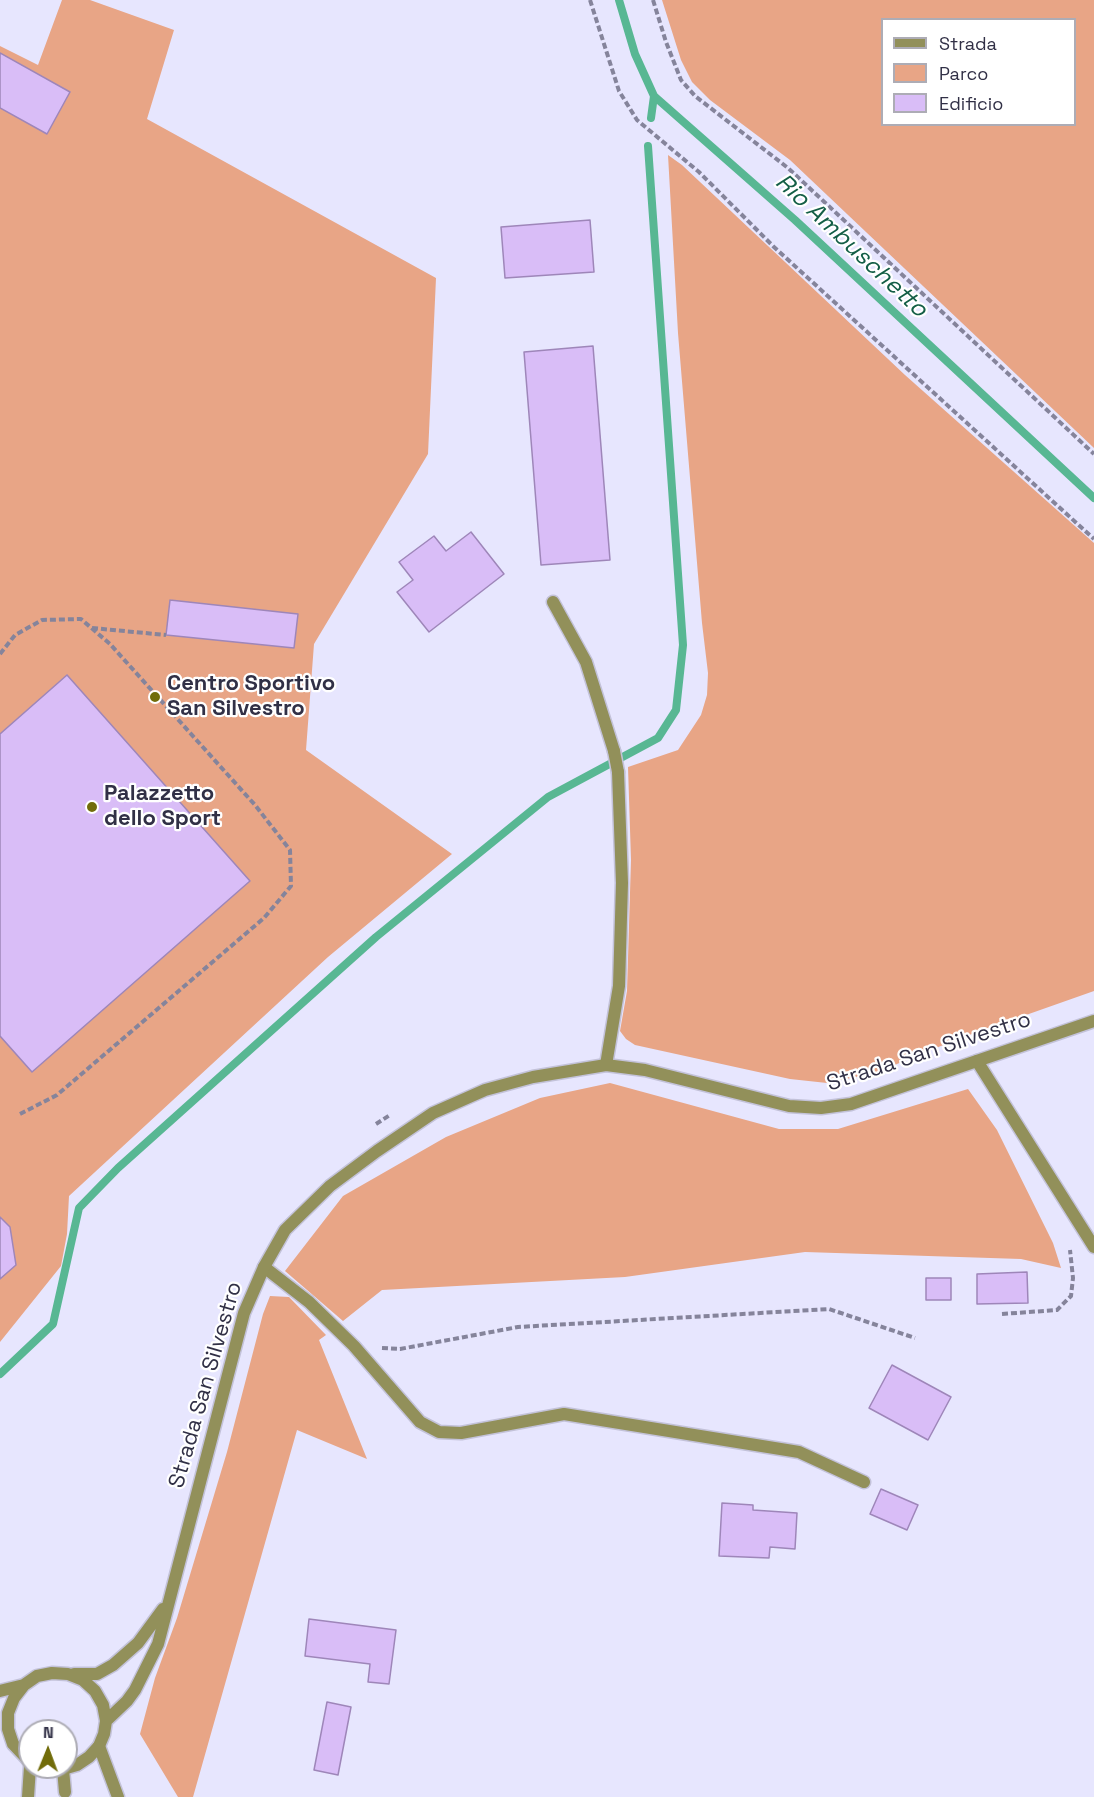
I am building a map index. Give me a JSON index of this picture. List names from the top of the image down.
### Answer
{
  "streets": {
    "street": ["Strada San Silvestro"]
  },
  "water": ["Rio Ambuschetto"],
  "places": ["Centro Sportivo San Silvestro", "Palazzetto dello Sport"],
  "legend": ["Strada", "Parco", "Edificio"],
  "north": "top"
}
